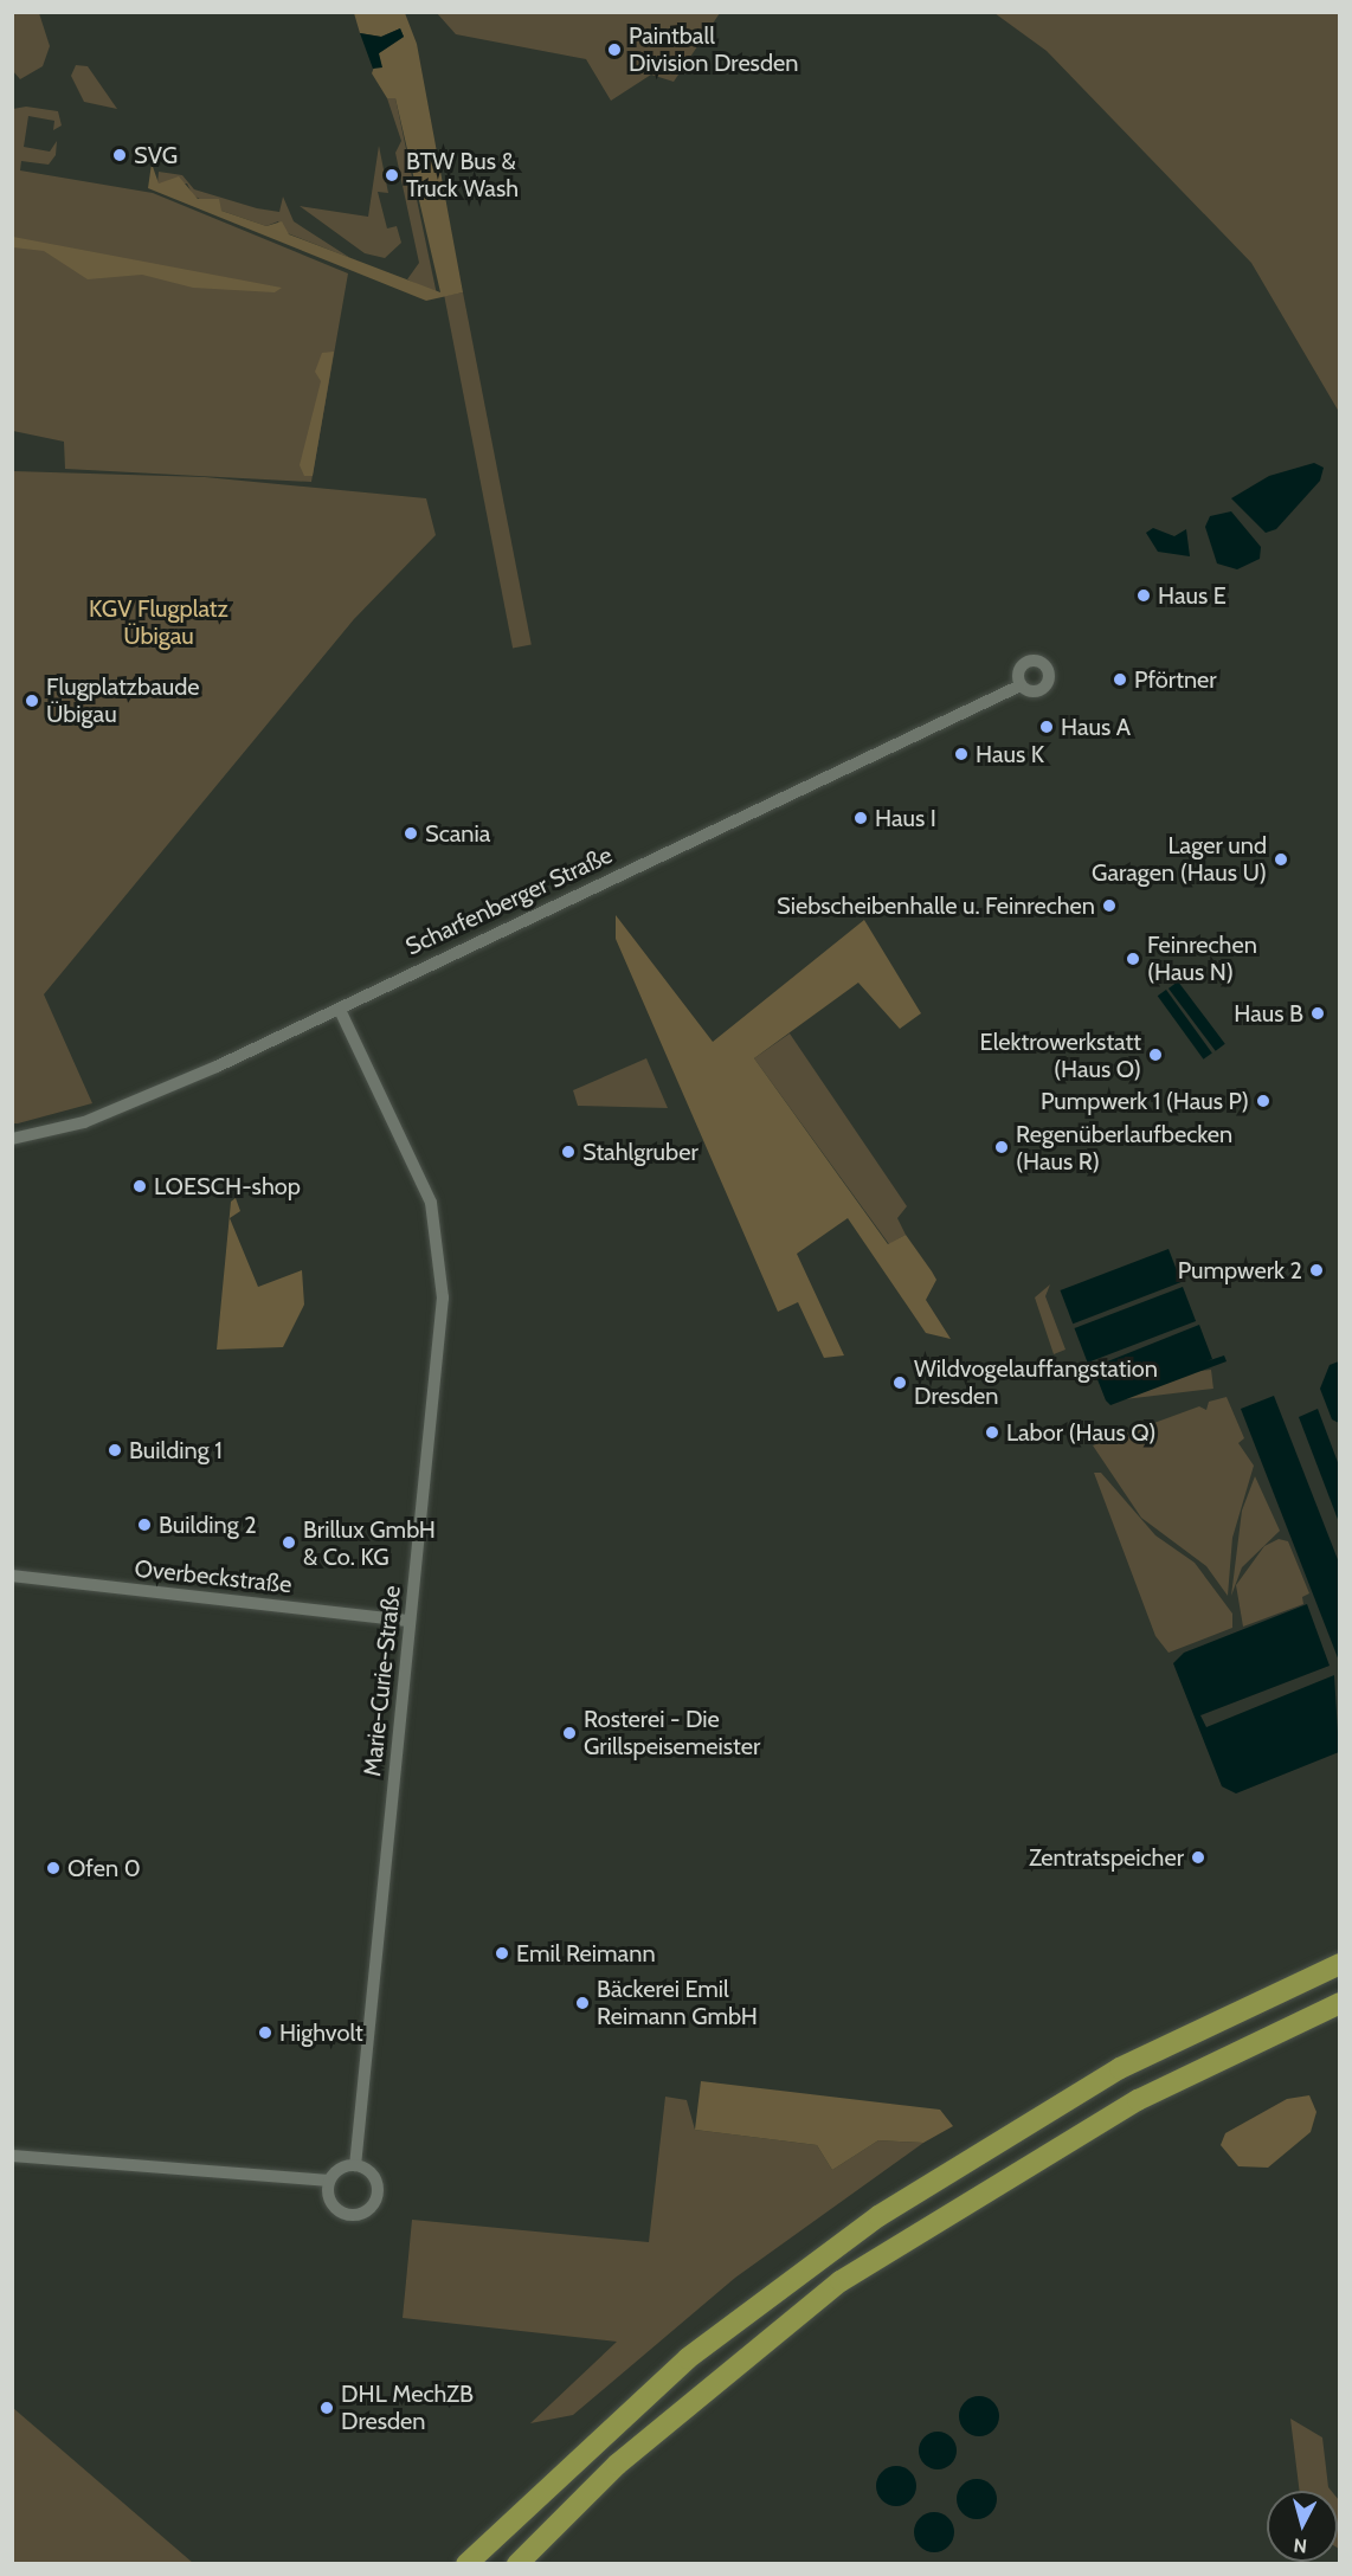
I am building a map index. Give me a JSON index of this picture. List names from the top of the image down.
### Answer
{
  "streets": {
    "street": ["Scharfenberger Straße", "Overbeckstraße", "Marie-Curie-Straße"]
  },
  "crossings": [
    ["Scharfenberger Straße", "Marie-Curie-Straße"],
    ["Overbeckstraße", "Marie-Curie-Straße"]
  ],
  "parks": ["KGV Flugplatz Übigau"],
  "places": [
    "Paintball Division Dresden",
    "SVG",
    "BTW Bus & Truck Wash",
    "Haus E",
    "Pförtner",
    "Flugplatzbaude Übigau",
    "Haus A",
    "Haus K",
    "Haus I",
    "Scania",
    "Lager und Garagen (Haus U)",
    "Siebscheibenhalle u. Feinrechen",
    "Feinrechen (Haus N)",
    "Haus B",
    "Elektrowerkstatt (Haus O)",
    "Pumpwerk 1 (Haus P)",
    "Regenüberlaufbecken (Haus R)",
    "Stahlgruber",
    "LOESCH-shop",
    "Pumpwerk 2",
    "Wildvogelauffangstation Dresden",
    "Labor (Haus Q)",
    "Building 1",
    "Building 2",
    "Brillux GmbH & Co. KG",
    "Rosterei - Die Grillspeisemeister",
    "Zentratspeicher",
    "Ofen 0",
    "Emil Reimann",
    "Bäckerei Emil Reimann GmbH",
    "Highvolt",
    "DHL MechZB Dresden"
  ],
  "north": "bottom"
}
